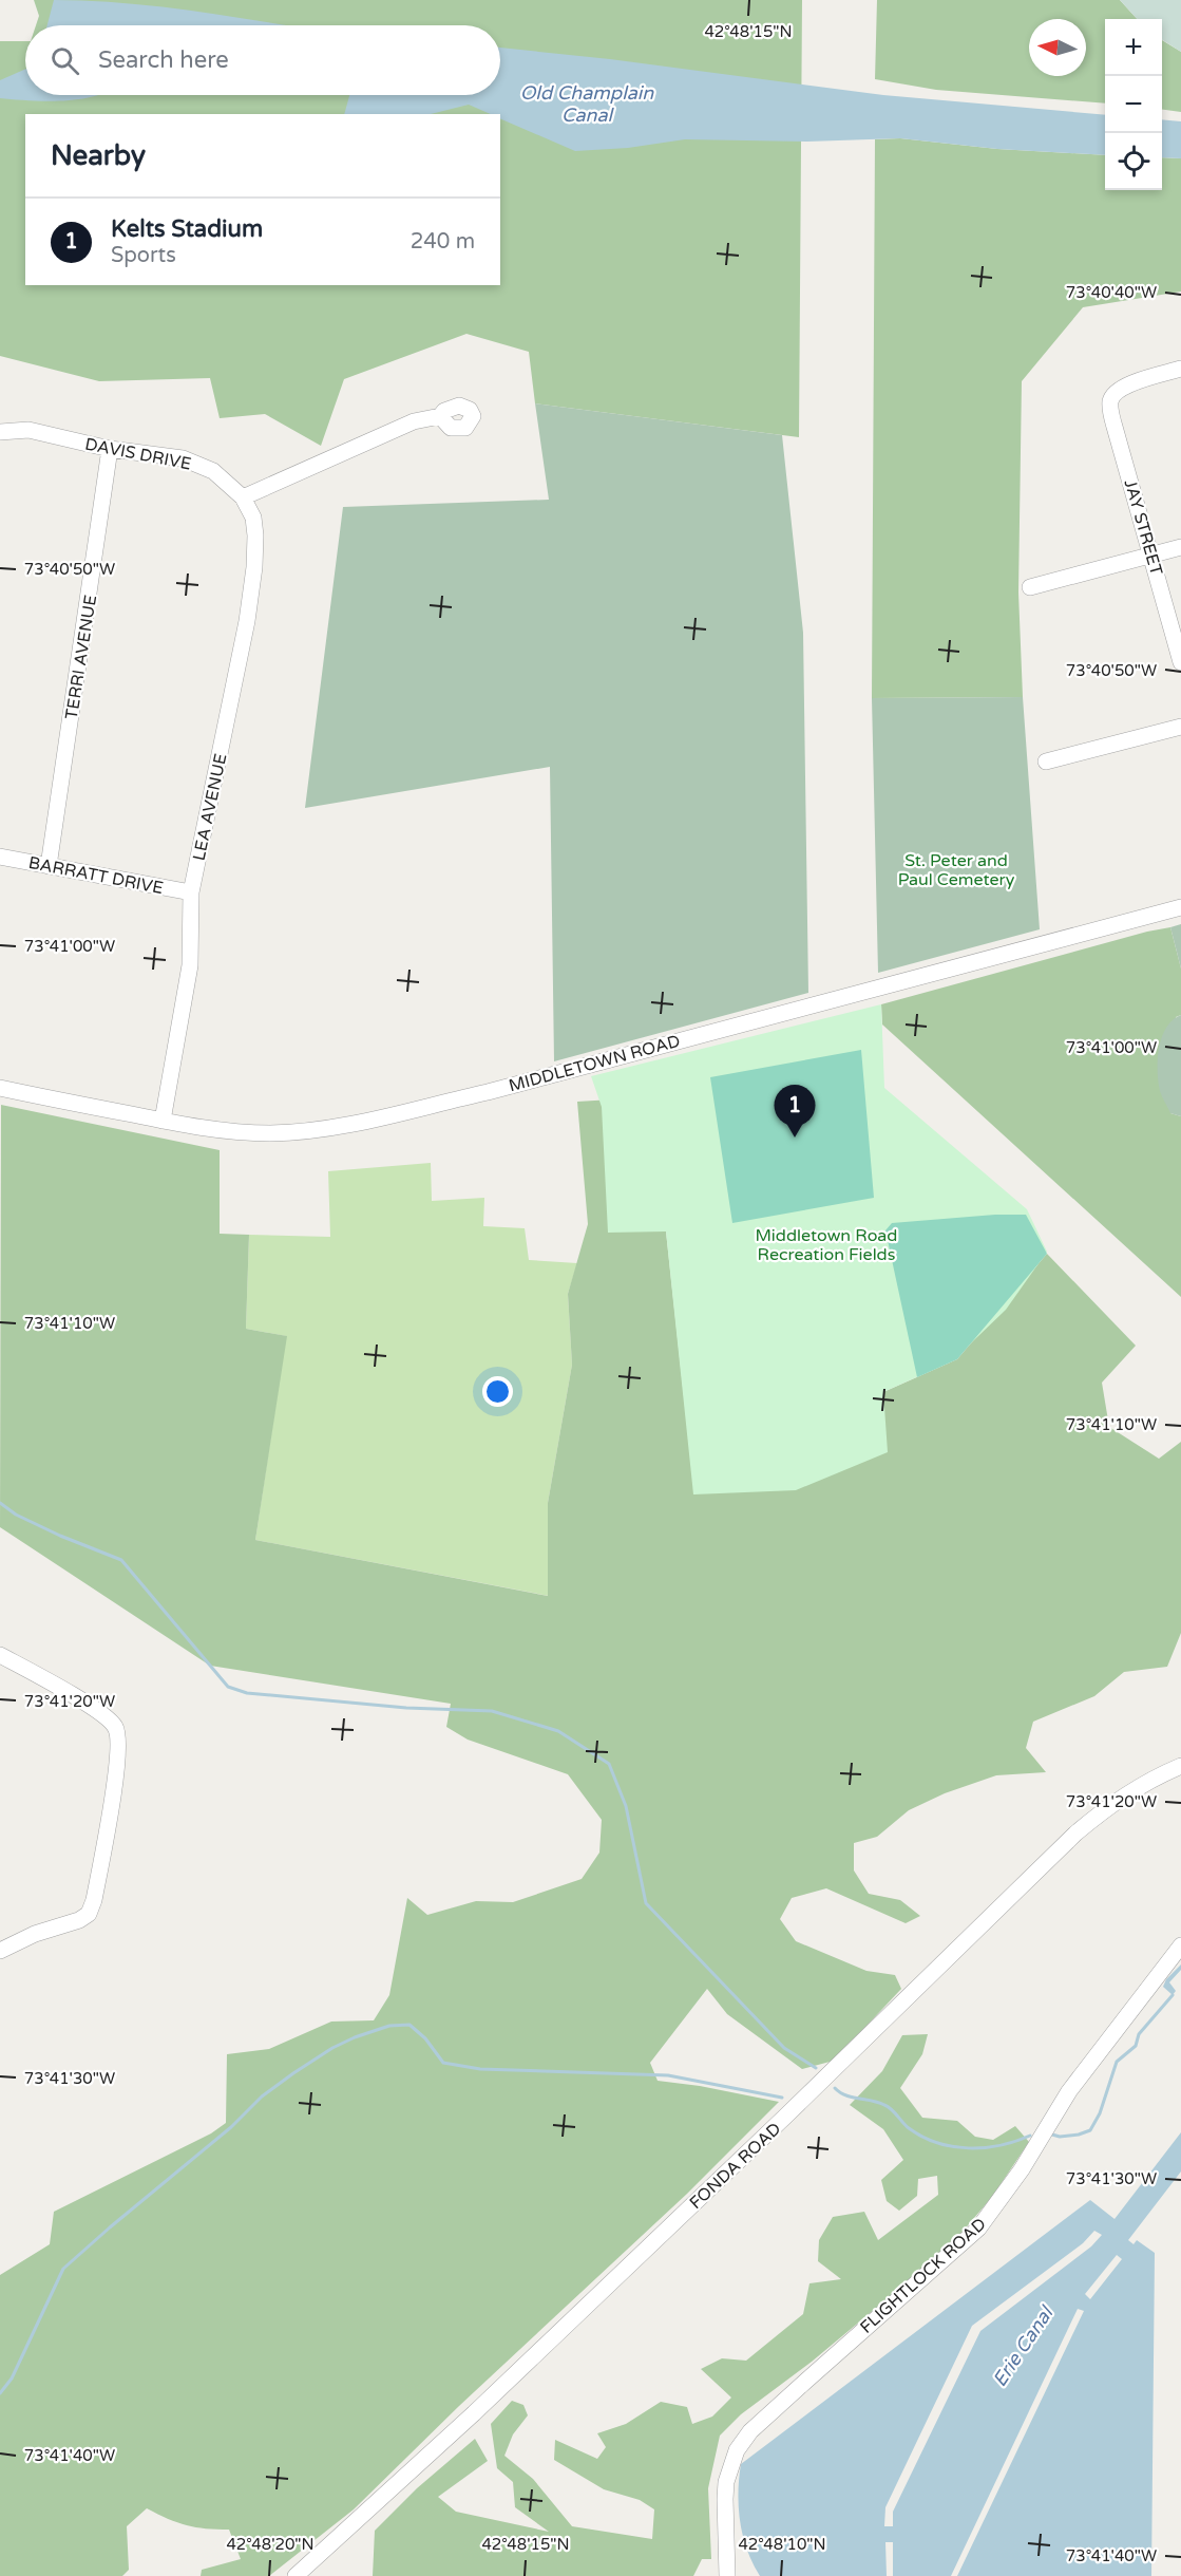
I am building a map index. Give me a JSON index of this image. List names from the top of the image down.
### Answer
{
  "streets": {
    "street": [
      "DAVIS DRIVE",
      "JAY STREET",
      "TERRI AVENUE",
      "LEA AVENUE",
      "BARRATT DRIVE",
      "MIDDLETOWN ROAD",
      "FONDA ROAD",
      "FLIGHTLOCK ROAD"
    ]
  },
  "crossings": [
    ["DAVIS DRIVE", "TERRI AVENUE"],
    ["DAVIS DRIVE", "LEA AVENUE"],
    ["TERRI AVENUE", "BARRATT DRIVE"],
    ["LEA AVENUE", "BARRATT DRIVE"],
    ["LEA AVENUE", "MIDDLETOWN ROAD"]
  ],
  "water": ["Old Champlain Canal", "Erie Canal"],
  "parks": ["St. Peter and Paul Cemetery", "Middletown Road Recreation Fields"],
  "north": "left",
  "page": {
    "map_buttons": ["+", "−"],
    "search": "Search here",
    "heading": "Nearby",
    "list": [
      {
        "mark": "1",
        "name": "Kelts Stadium",
        "note": "Sports",
        "value": "240 m"
      }
    ],
    "pins": "1"
  },
  "coordinates": [
    "42°48'15\"N",
    "73°40'40\"W",
    "73°40'50\"W",
    "73°41'00\"W",
    "73°41'10\"W",
    "73°41'20\"W",
    "73°41'30\"W",
    "73°41'40\"W",
    "42°48'20\"N",
    "42°48'10\"N"
  ]
}
